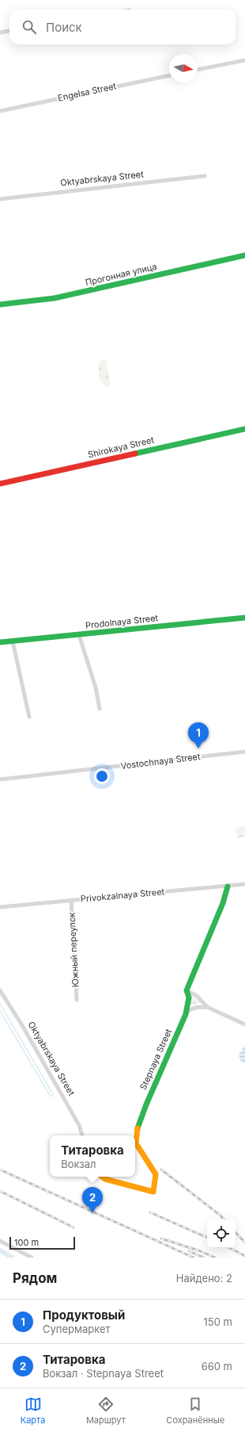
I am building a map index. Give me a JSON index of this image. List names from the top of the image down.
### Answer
{
  "streets": {
    "street": [
      "Engelsa Street",
      "Oktyabrskaya Street",
      "Прогонная улица",
      "Shirokaya Street",
      "Prodolnaya Street",
      "Vostochnaya Street",
      "Privokzalnaya Street",
      "Южный переулок",
      "Stepnaya Street"
    ]
  },
  "crossings": [
    ["Privokzalnaya Street", "Южный переулок"],
    ["Privokzalnaya Street", "Stepnaya Street"]
  ],
  "scale_bar": "100 m",
  "north": "right",
  "page": {
    "search": "Поиск",
    "pins": ["1", "2"],
    "popup": ["Титаровка", "Вокзал"],
    "scale": "100 m",
    "heading": ["Рядом", "Найдено: 2"],
    "list": [
      {
        "mark": "1",
        "name": "Продуктовый",
        "note": "Супермаркет",
        "value": "150 m"
      },
      {
        "mark": "2",
        "name": "Титаровка",
        "note": "Вокзал · Stepnaya Street",
        "value": "660 m"
      }
    ],
    "nav": ["Карта", "Маршрут", "Сохранённые"]
  }
}
